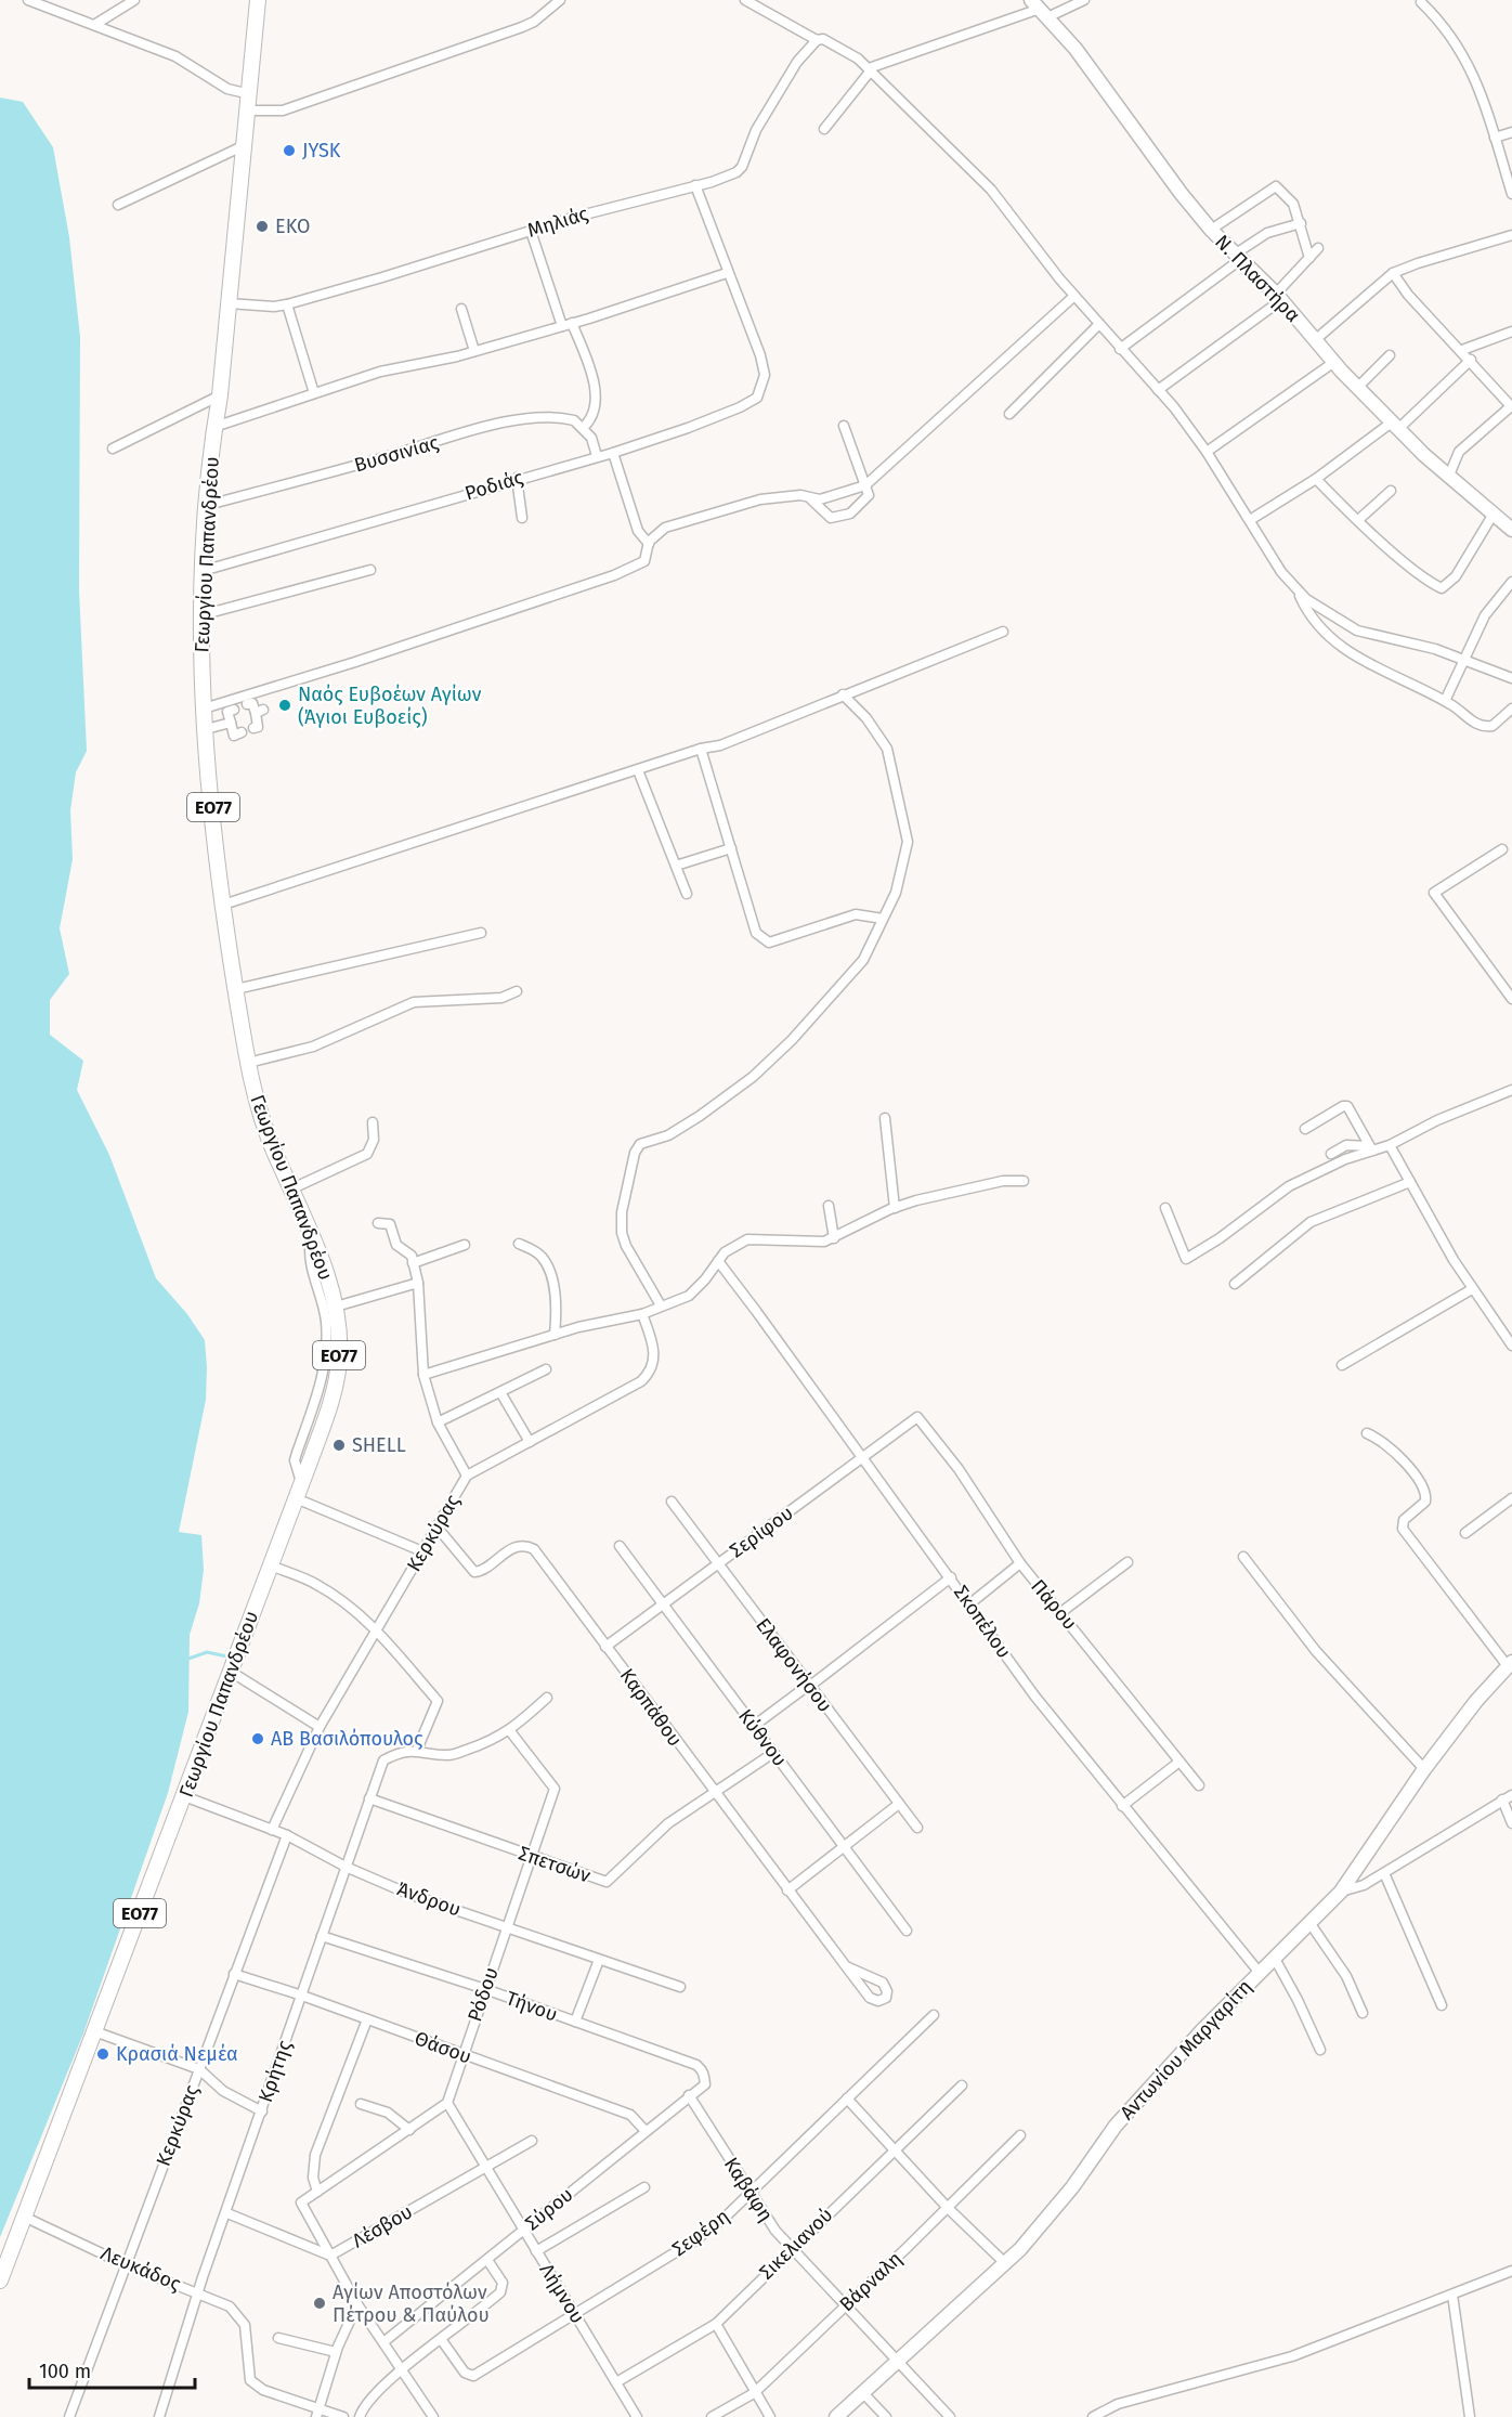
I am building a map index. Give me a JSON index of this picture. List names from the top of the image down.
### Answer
{
  "streets": {
    "main road": ["Γεωργίου Παπανδρέου", "ΕΟ77"],
    "street": [
      "Μηλιάς",
      "Ν. Πλαστήρα",
      "Βυσσινίας",
      "Ροδιάς",
      "Σερίφου",
      "Κερκύρας",
      "Πάρου",
      "Σκοπέλου",
      "Ελαφονήσου",
      "Καρπάθου",
      "Κύθνου",
      "Σπετσών",
      "Άνδρου",
      "Ρόδου",
      "Τήνου",
      "Θάσου",
      "Αντωνίου Μαργαρίτη",
      "Κρήτης",
      "Καβάφη",
      "Σύρου",
      "Λέσβου",
      "Σεφέρη",
      "Σικελιανού",
      "Λευκάδος",
      "Βάρναλη",
      "Λήμνου"
    ]
  },
  "crossings": [
    ["Μηλιάς", "Γεωργίου Παπανδρέου"],
    ["Βυσσινίας", "Γεωργίου Παπανδρέου"],
    ["Ροδιάς", "Γεωργίου Παπανδρέου"],
    ["Γεωργίου Παπανδρέου", "Άνδρου"],
    ["Γεωργίου Παπανδρέου", "Λευκάδος"],
    ["Σερίφου", "Πάρου"],
    ["Σερίφου", "Σκοπέλου"],
    ["Σερίφου", "Ελαφονήσου"],
    ["Σερίφου", "Καρπάθου"],
    ["Σερίφου", "Κύθνου"],
    ["Κερκύρας", "Καρπάθου"],
    ["Κερκύρας", "Άνδρου"],
    ["Κερκύρας", "Θάσου"],
    ["Κερκύρας", "Λευκάδος"],
    ["Σκοπέλου", "Αντωνίου Μαργαρίτη"],
    ["Καρπάθου", "Σπετσών"],
    ["Σπετσών", "Ρόδου"],
    ["Σπετσών", "Κρήτης"],
    ["Άνδρου", "Ρόδου"],
    ["Άνδρου", "Κρήτης"],
    ["Ρόδου", "Τήνου"],
    ["Ρόδου", "Θάσου"],
    ["Ρόδου", "Λήμνου"],
    ["Τήνου", "Κρήτης"],
    ["Τήνου", "Σύρου"],
    ["Θάσου", "Κρήτης"],
    ["Θάσου", "Σύρου"],
    ["Αντωνίου Μαργαρίτη", "Καβάφη"],
    ["Κρήτης", "Λέσβου"],
    ["Κρήτης", "Λευκάδος"],
    ["Καβάφη", "Σύρου"],
    ["Καβάφη", "Σεφέρη"],
    ["Καβάφη", "Σικελιανού"],
    ["Καβάφη", "Βάρναλη"],
    ["Σύρου", "Λήμνου"],
    ["Λέσβου", "Λήμνου"],
    ["Σεφέρη", "Λήμνου"],
    ["Σικελιανού", "Λήμνου"]
  ],
  "places": [
    "JYSK",
    "ΕΚΟ",
    "Ναός Ευβοέων Αγίων (Άγιοι Ευβοείς)",
    "SHELL",
    "ΑΒ Βασιλόπουλος",
    "Κρασιά Νεμέα",
    "Αγίων Αποστόλων Πέτρου & Παύλου"
  ],
  "scale_bar": "100 m"
}
